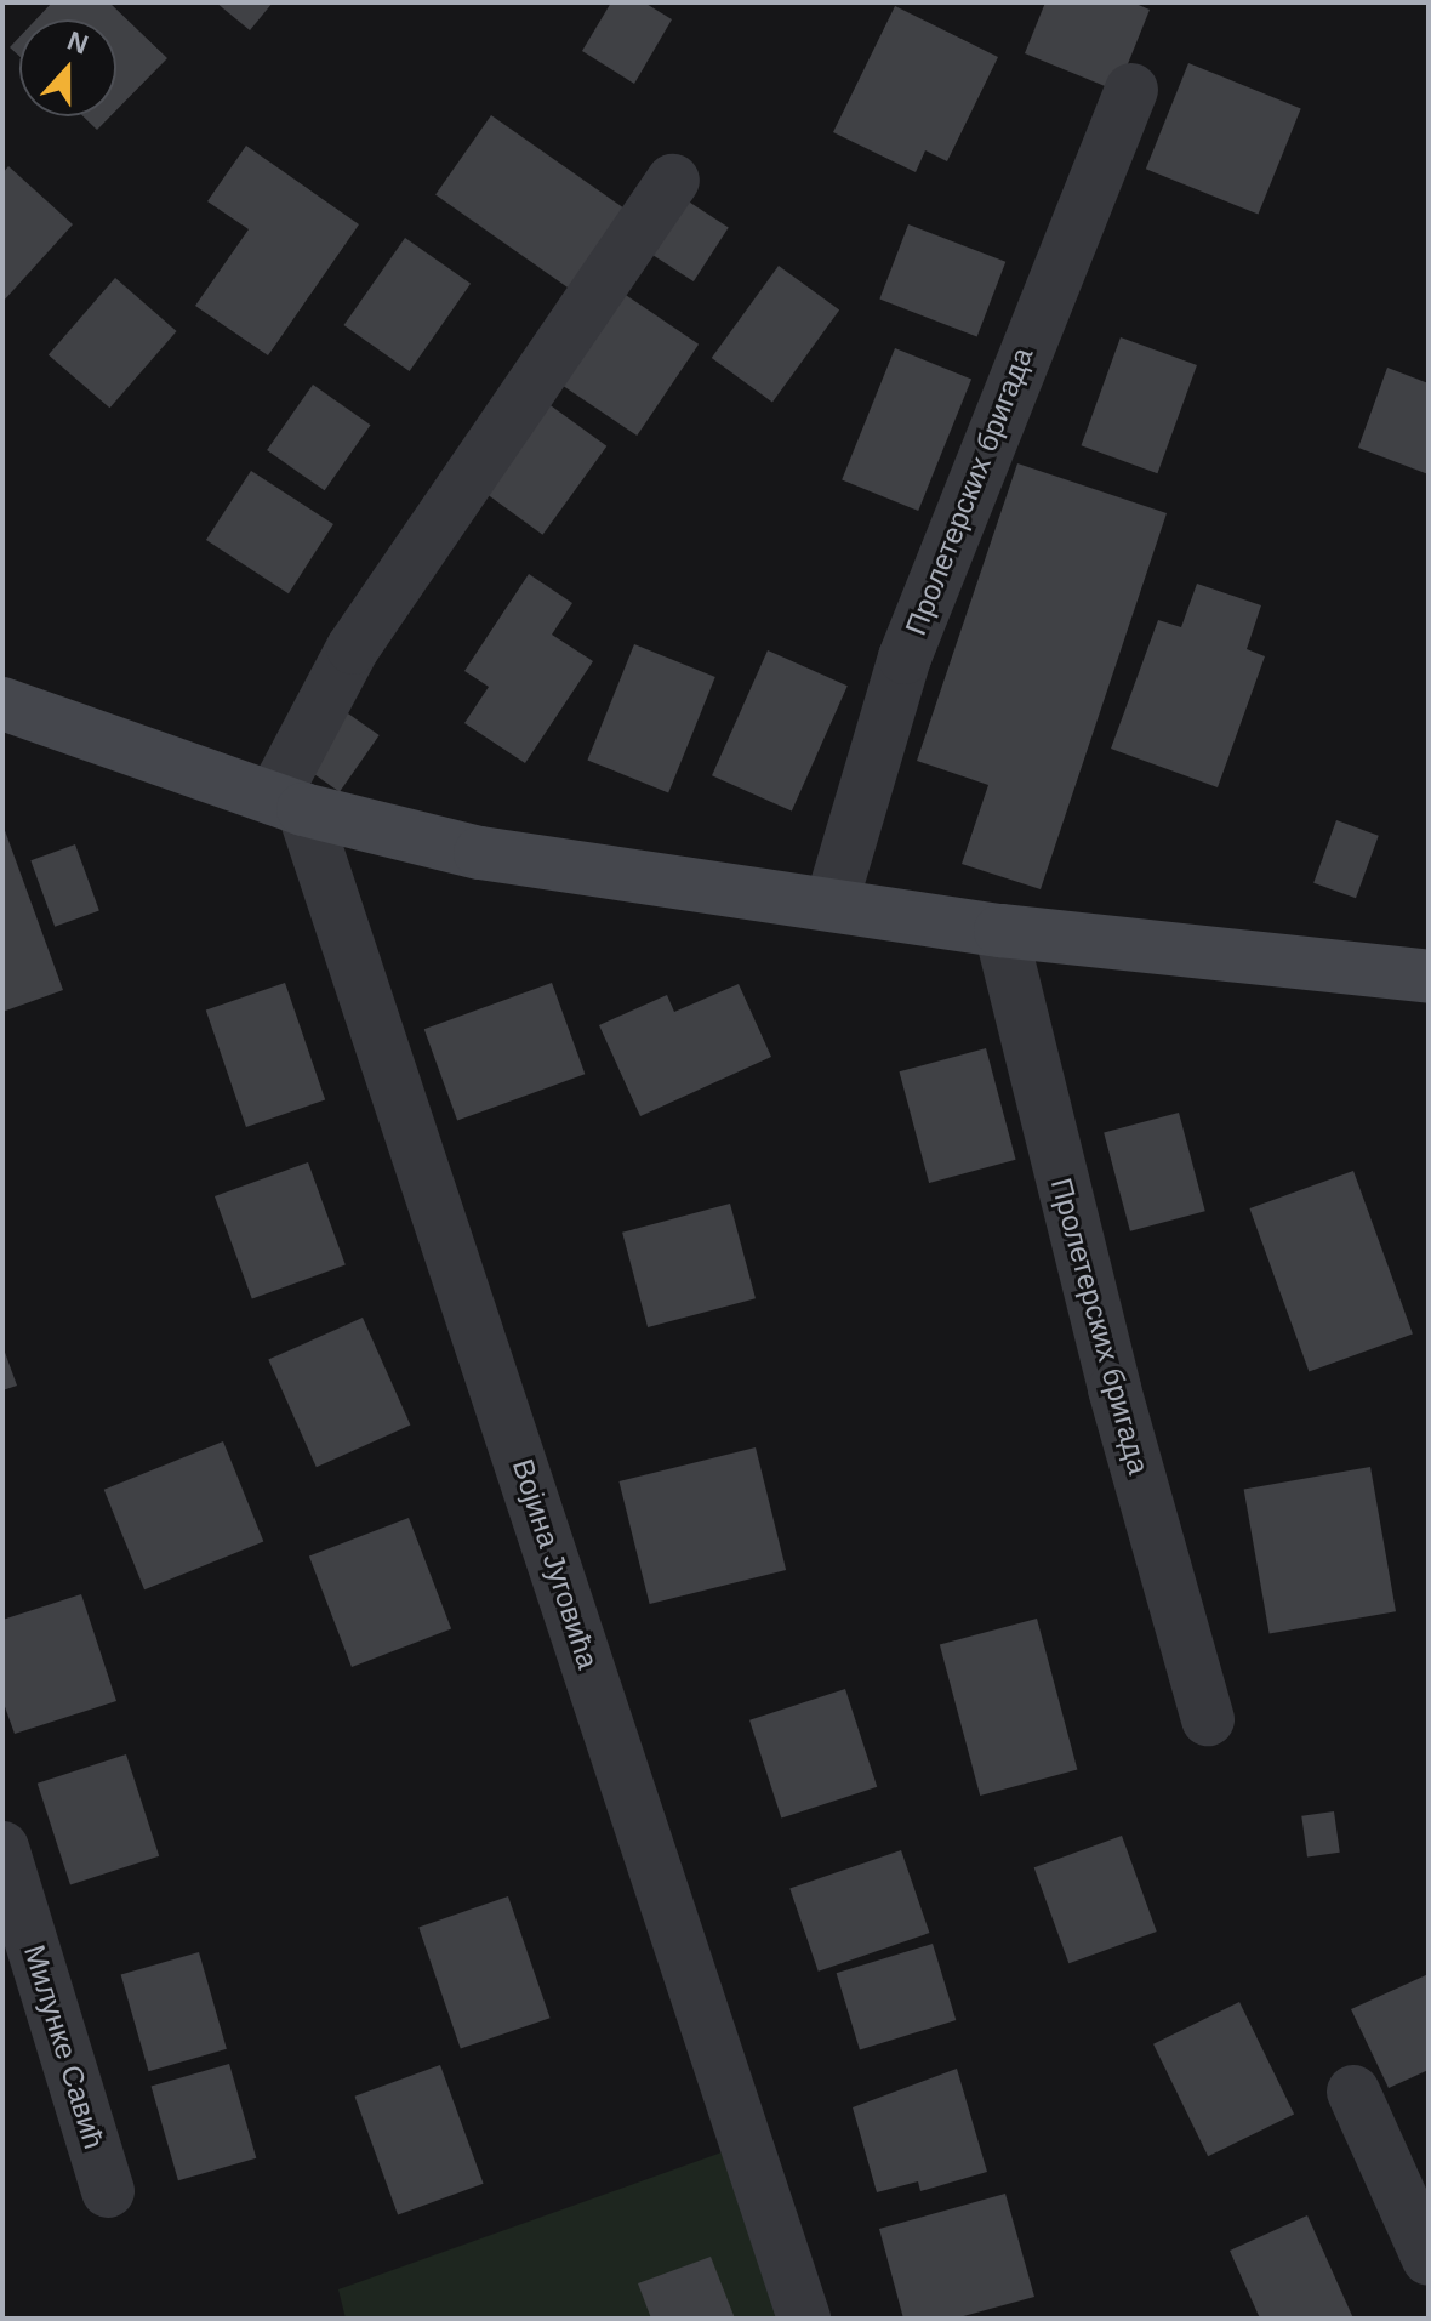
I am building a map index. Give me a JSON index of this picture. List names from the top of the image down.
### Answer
{
  "streets": {
    "street": ["Пролетерских бригада", "Војина Југовића", "Милунке Савић"]
  },
  "north": "top"
}
